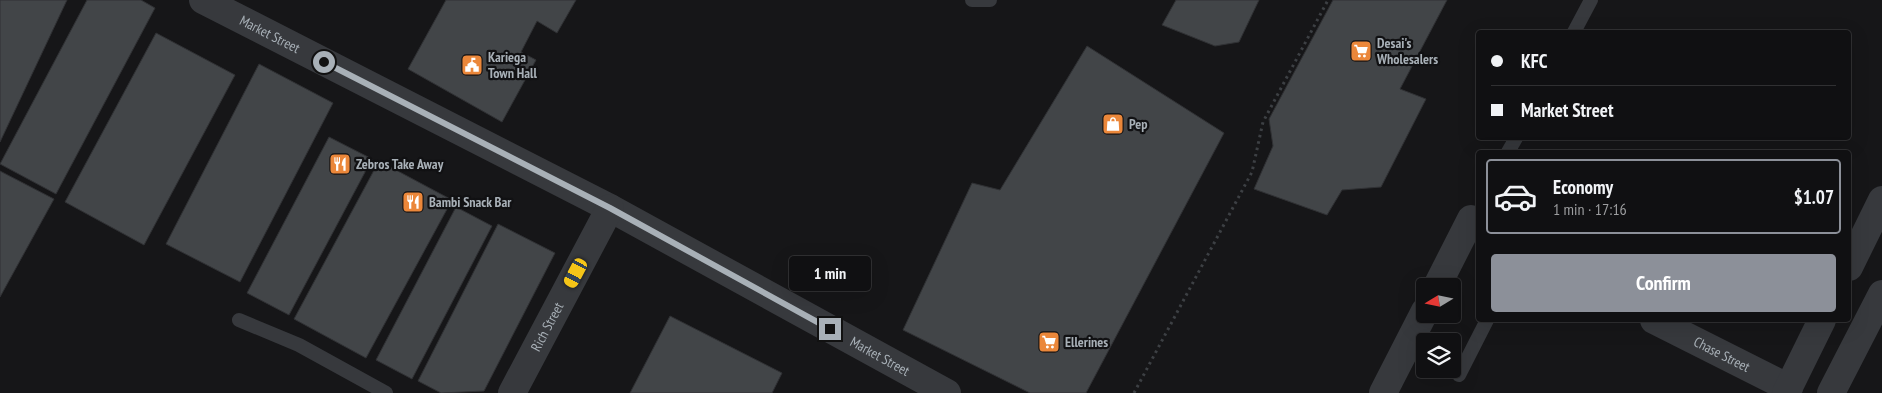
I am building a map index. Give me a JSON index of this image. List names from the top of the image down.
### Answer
{
  "streets": {
    "street": ["Market Street", "Rich Street", "Chase Street"]
  },
  "crossings": [
    ["Market Street", "Rich Street"]
  ],
  "places": {
    "supermarket": ["Desai's Wholesalers", "Ellerines"],
    "public building": ["Kariega Town Hall"],
    "shop": ["Pep"],
    "restaurant": ["Zebros Take Away", "Bambi Snack Bar"]
  },
  "north": "left",
  "page": {
    "banner": ["KFC", "Market Street"],
    "list": [
      {
        "name": "Economy",
        "note": "1 min · 17:16",
        "value": "$1.07"
      }
    ],
    "buttons": "Confirm",
    "bubble": "1 min"
  }
}
